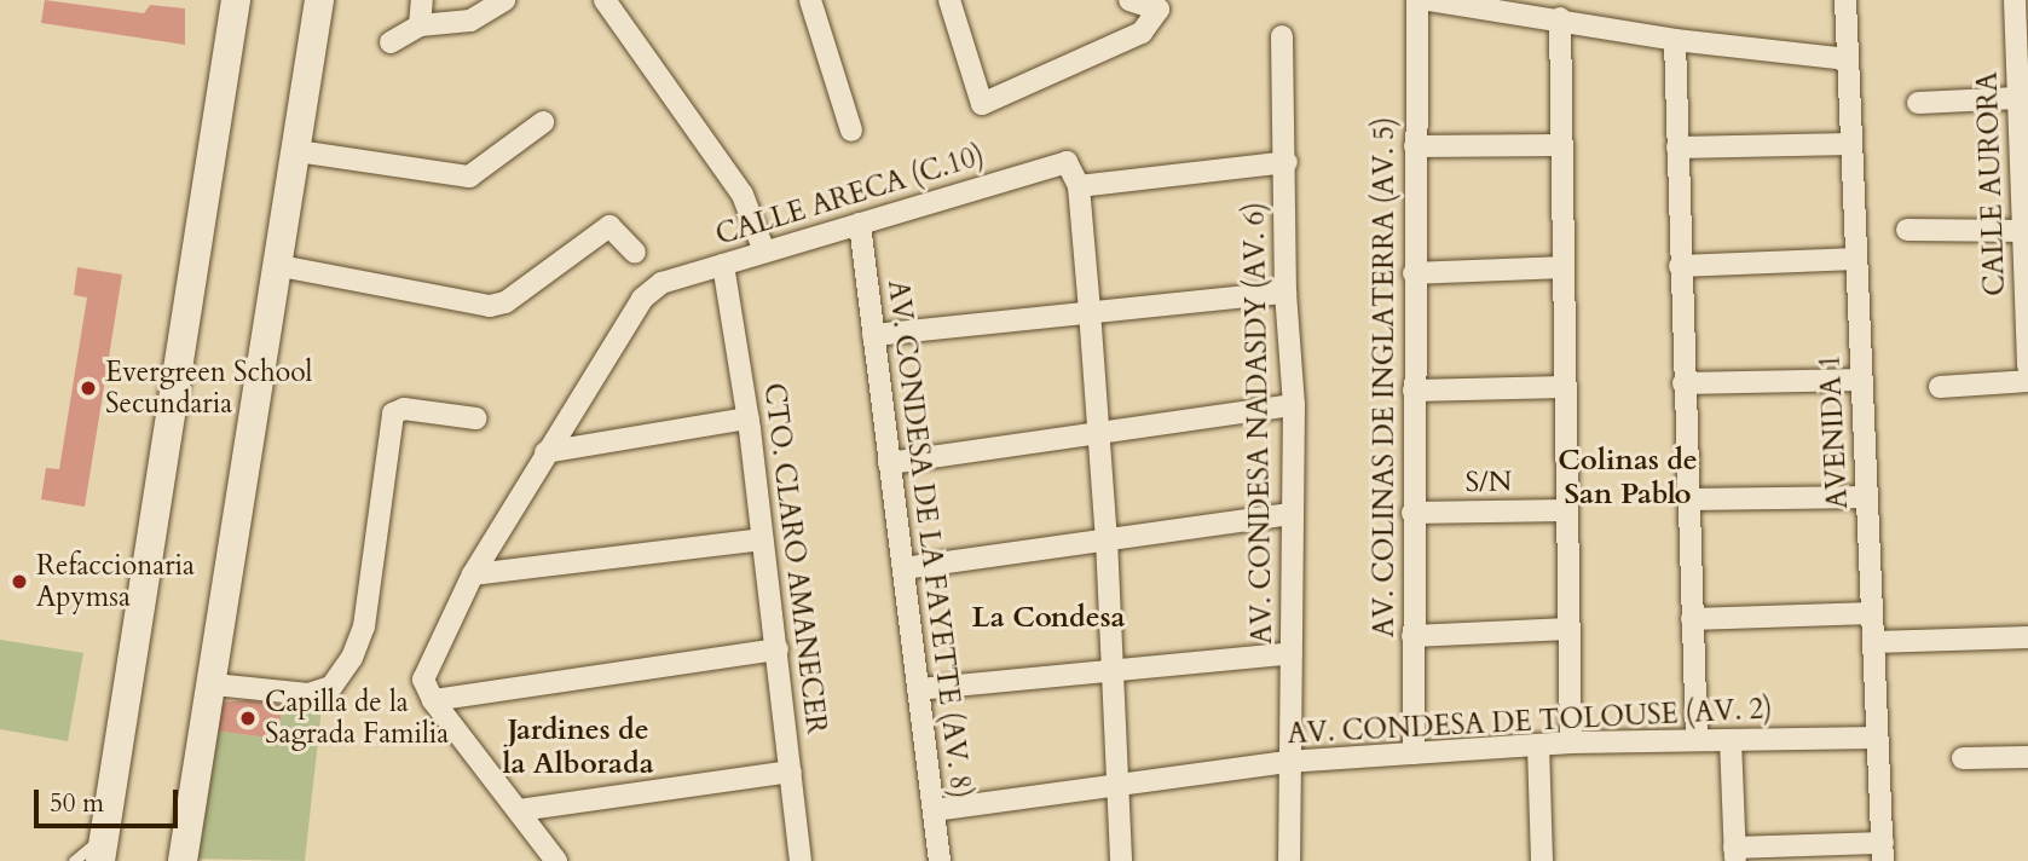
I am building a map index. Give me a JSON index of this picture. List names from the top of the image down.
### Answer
{
  "streets": {
    "street": [
      "CALLE AURORA",
      "CALLE ARECA (C.10)",
      "AV. COLINAS DE INGLATERRA (AV. 5)",
      "AV. CONDESA NADASDY (AV. 6)",
      "AVENIDA 1",
      "S/N",
      "AV. CONDESA DE LA FAYETTE (AV. 8)",
      "CTO. CLARO AMANECER",
      "AV. CONDESA DE TOLOUSE (AV. 2)"
    ]
  },
  "crossings": [
    ["CALLE ARECA (C.10)", "AV. CONDESA DE LA FAYETTE (AV. 8)"],
    ["CALLE ARECA (C.10)", "CTO. CLARO AMANECER"],
    ["AV. COLINAS DE INGLATERRA (AV. 5)", "S/N"],
    ["AV. COLINAS DE INGLATERRA (AV. 5)", "AV. CONDESA DE TOLOUSE (AV. 2)"],
    ["AV. CONDESA NADASDY (AV. 6)", "AV. CONDESA DE TOLOUSE (AV. 2)"],
    ["AVENIDA 1", "AV. CONDESA DE TOLOUSE (AV. 2)"],
    ["AV. CONDESA DE LA FAYETTE (AV. 8)", "AV. CONDESA DE TOLOUSE (AV. 2)"]
  ],
  "districts": ["Colinas de San Pablo", "La Condesa", "Jardines de la Alborada"],
  "places": ["Evergreen School Secundaria", "Refaccionaria Apymsa", "Capilla de la Sagrada Familia"],
  "scale_bar": "50 m"
}
